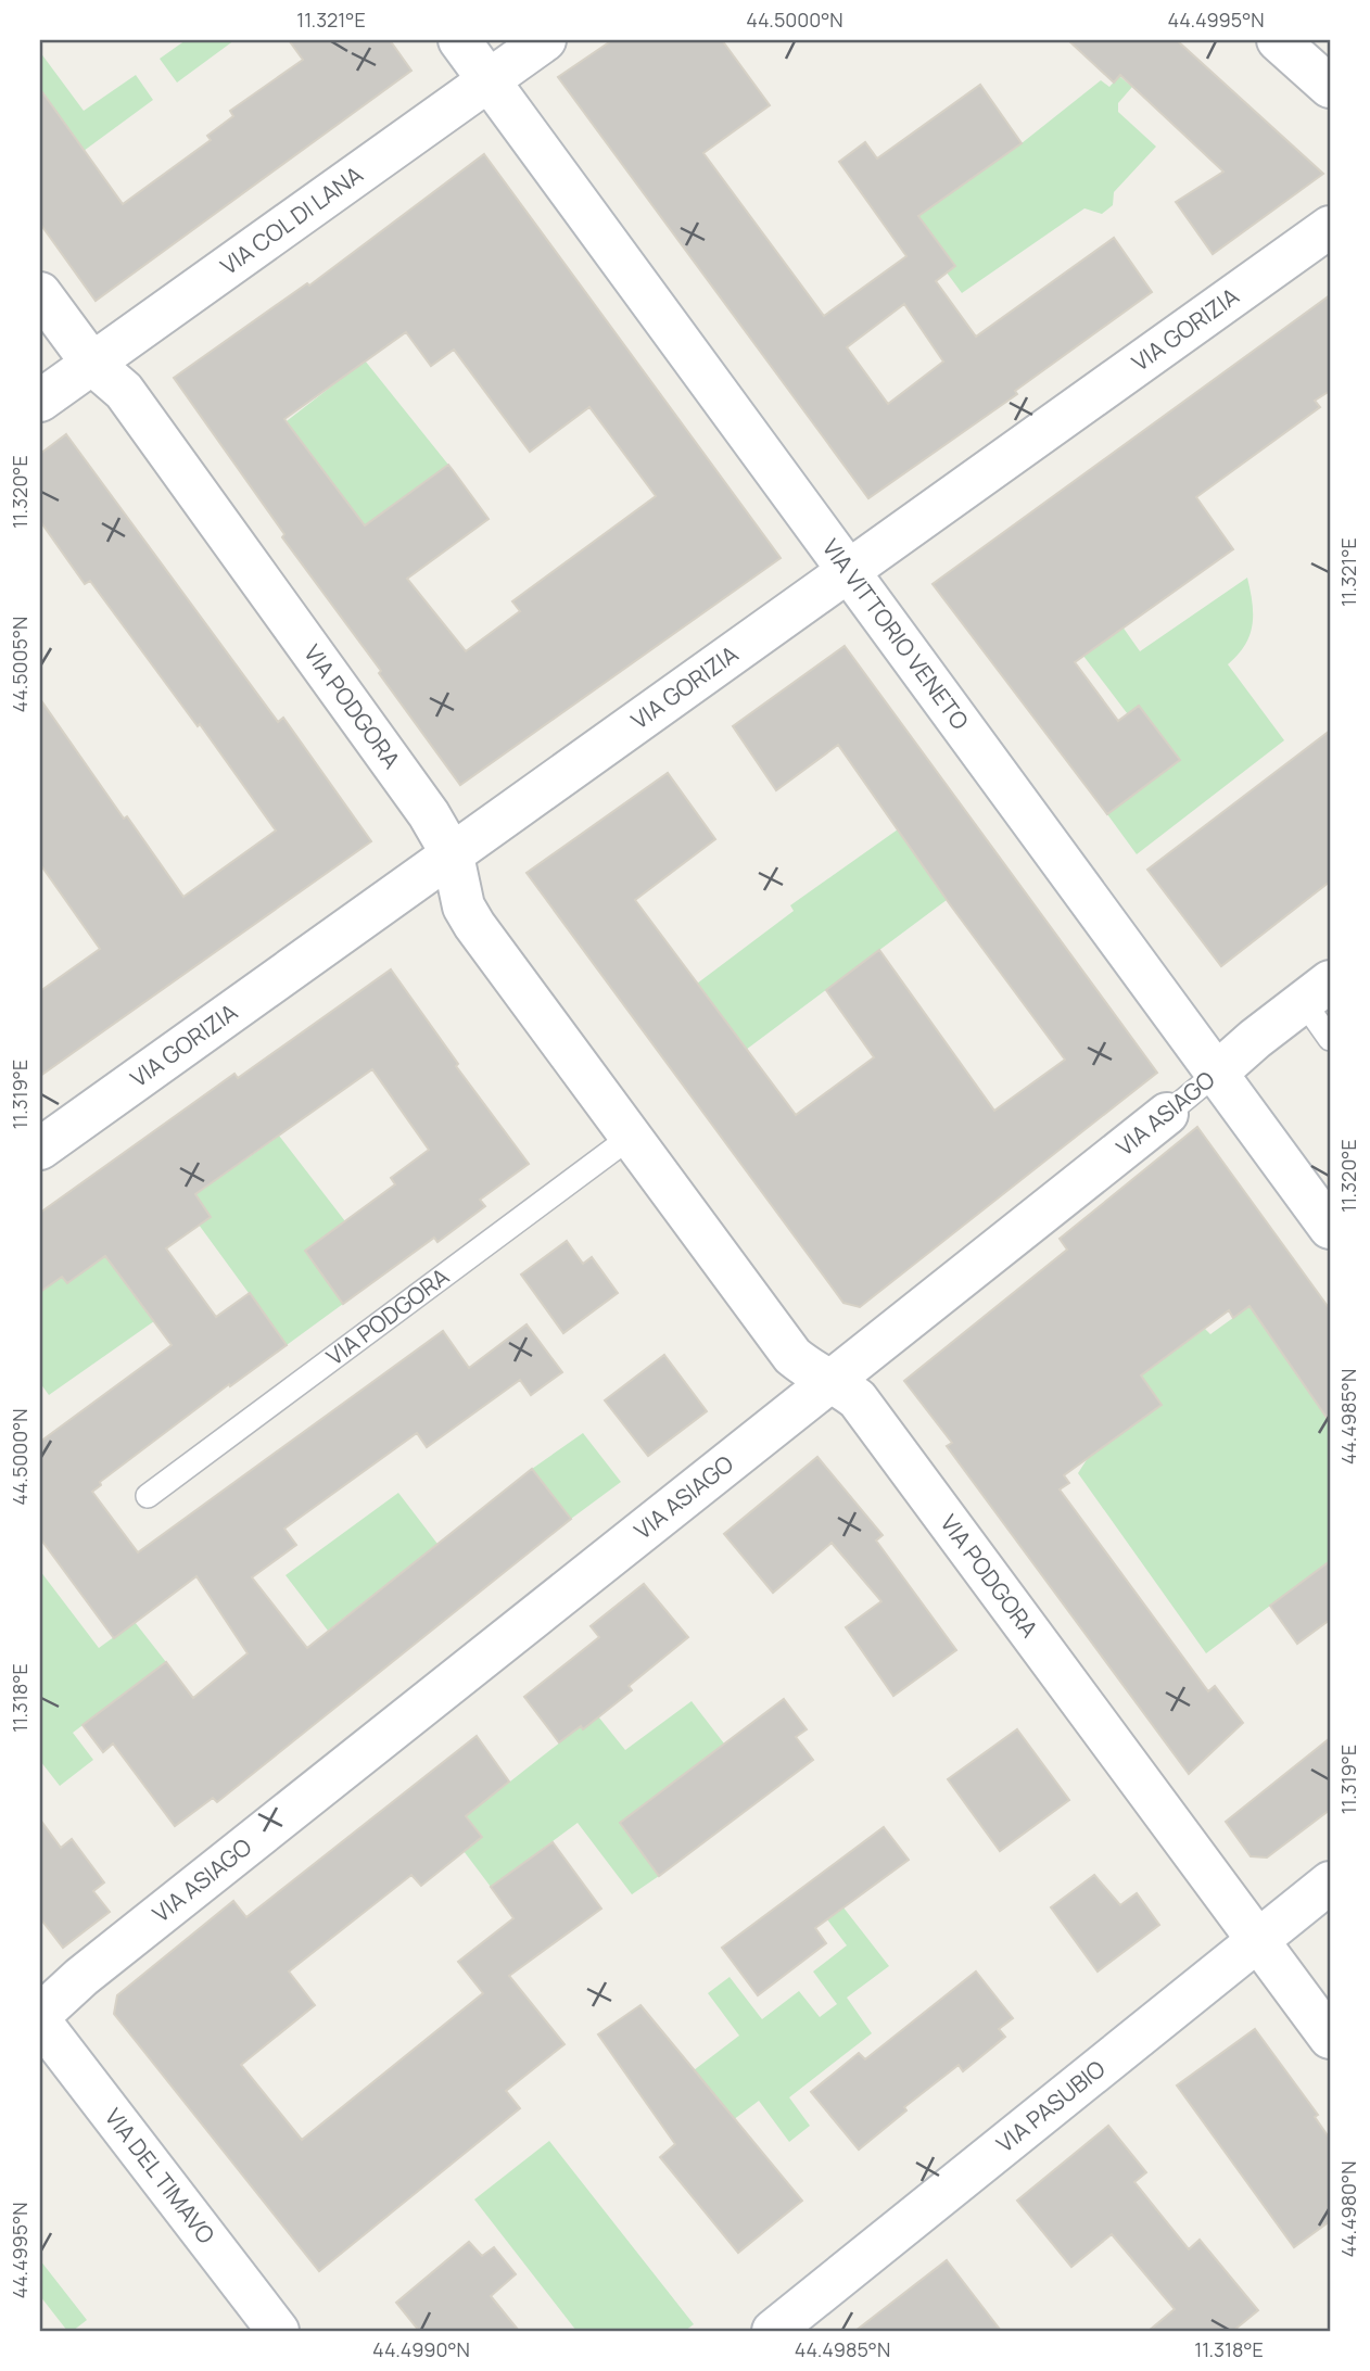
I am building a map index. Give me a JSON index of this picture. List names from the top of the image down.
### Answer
{
  "streets": {
    "street": [
      "VIA COL DI LANA",
      "VIA GORIZIA",
      "VIA VITTORIO VENETO",
      "VIA PODGORA",
      "VIA ASIAGO",
      "VIA PASUBIO",
      "VIA DEL TIMAVO"
    ]
  },
  "crossings": [
    ["VIA COL DI LANA", "VIA VITTORIO VENETO"],
    ["VIA COL DI LANA", "VIA PODGORA"],
    ["VIA GORIZIA", "VIA VITTORIO VENETO"],
    ["VIA GORIZIA", "VIA PODGORA"],
    ["VIA VITTORIO VENETO", "VIA ASIAGO"],
    ["VIA PODGORA", "VIA ASIAGO"],
    ["VIA PODGORA", "VIA PASUBIO"]
  ],
  "coordinates": [
    "11.321°E",
    "44.5000°N",
    "44.4995°N",
    "11.320°E",
    "44.5005°N",
    "11.319°E",
    "44.4985°N",
    "11.318°E",
    "44.4980°N",
    "44.4990°N"
  ]
}
